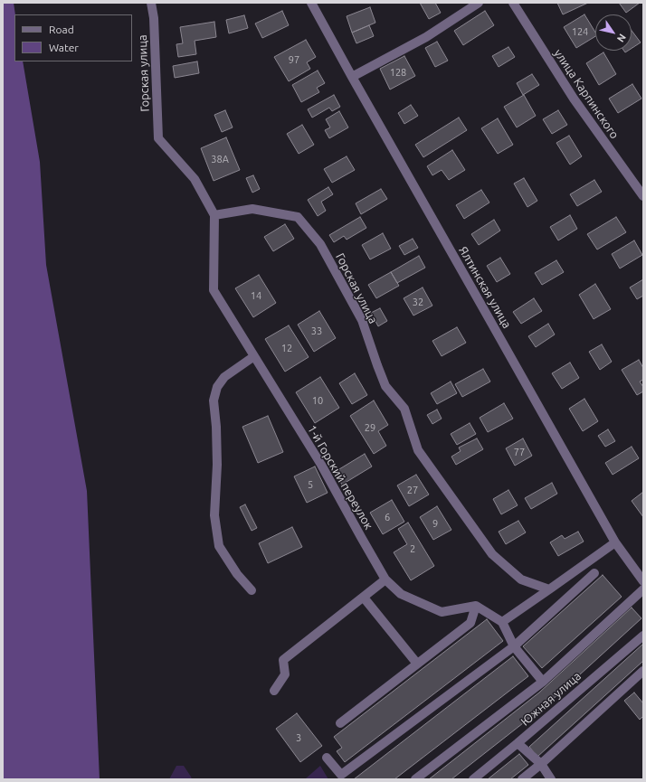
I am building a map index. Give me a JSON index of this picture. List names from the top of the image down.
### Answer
{
  "streets": {
    "street": [
      "Горская улица",
      "улица Карпинского",
      "Ялтинская улица",
      "1-й Горский переулок",
      "Южная улица"
    ]
  },
  "crossings": [
    ["Горская улица", "1-й Горский переулок"]
  ],
  "house_numbers": [
    "124",
    "97",
    "128",
    "38А",
    "14",
    "32",
    "33",
    "12",
    "10",
    "29",
    "77",
    "5",
    "27",
    "6",
    "9",
    "2",
    "3"
  ],
  "legend": ["Road", "Water"],
  "north": "bottom right"
}
